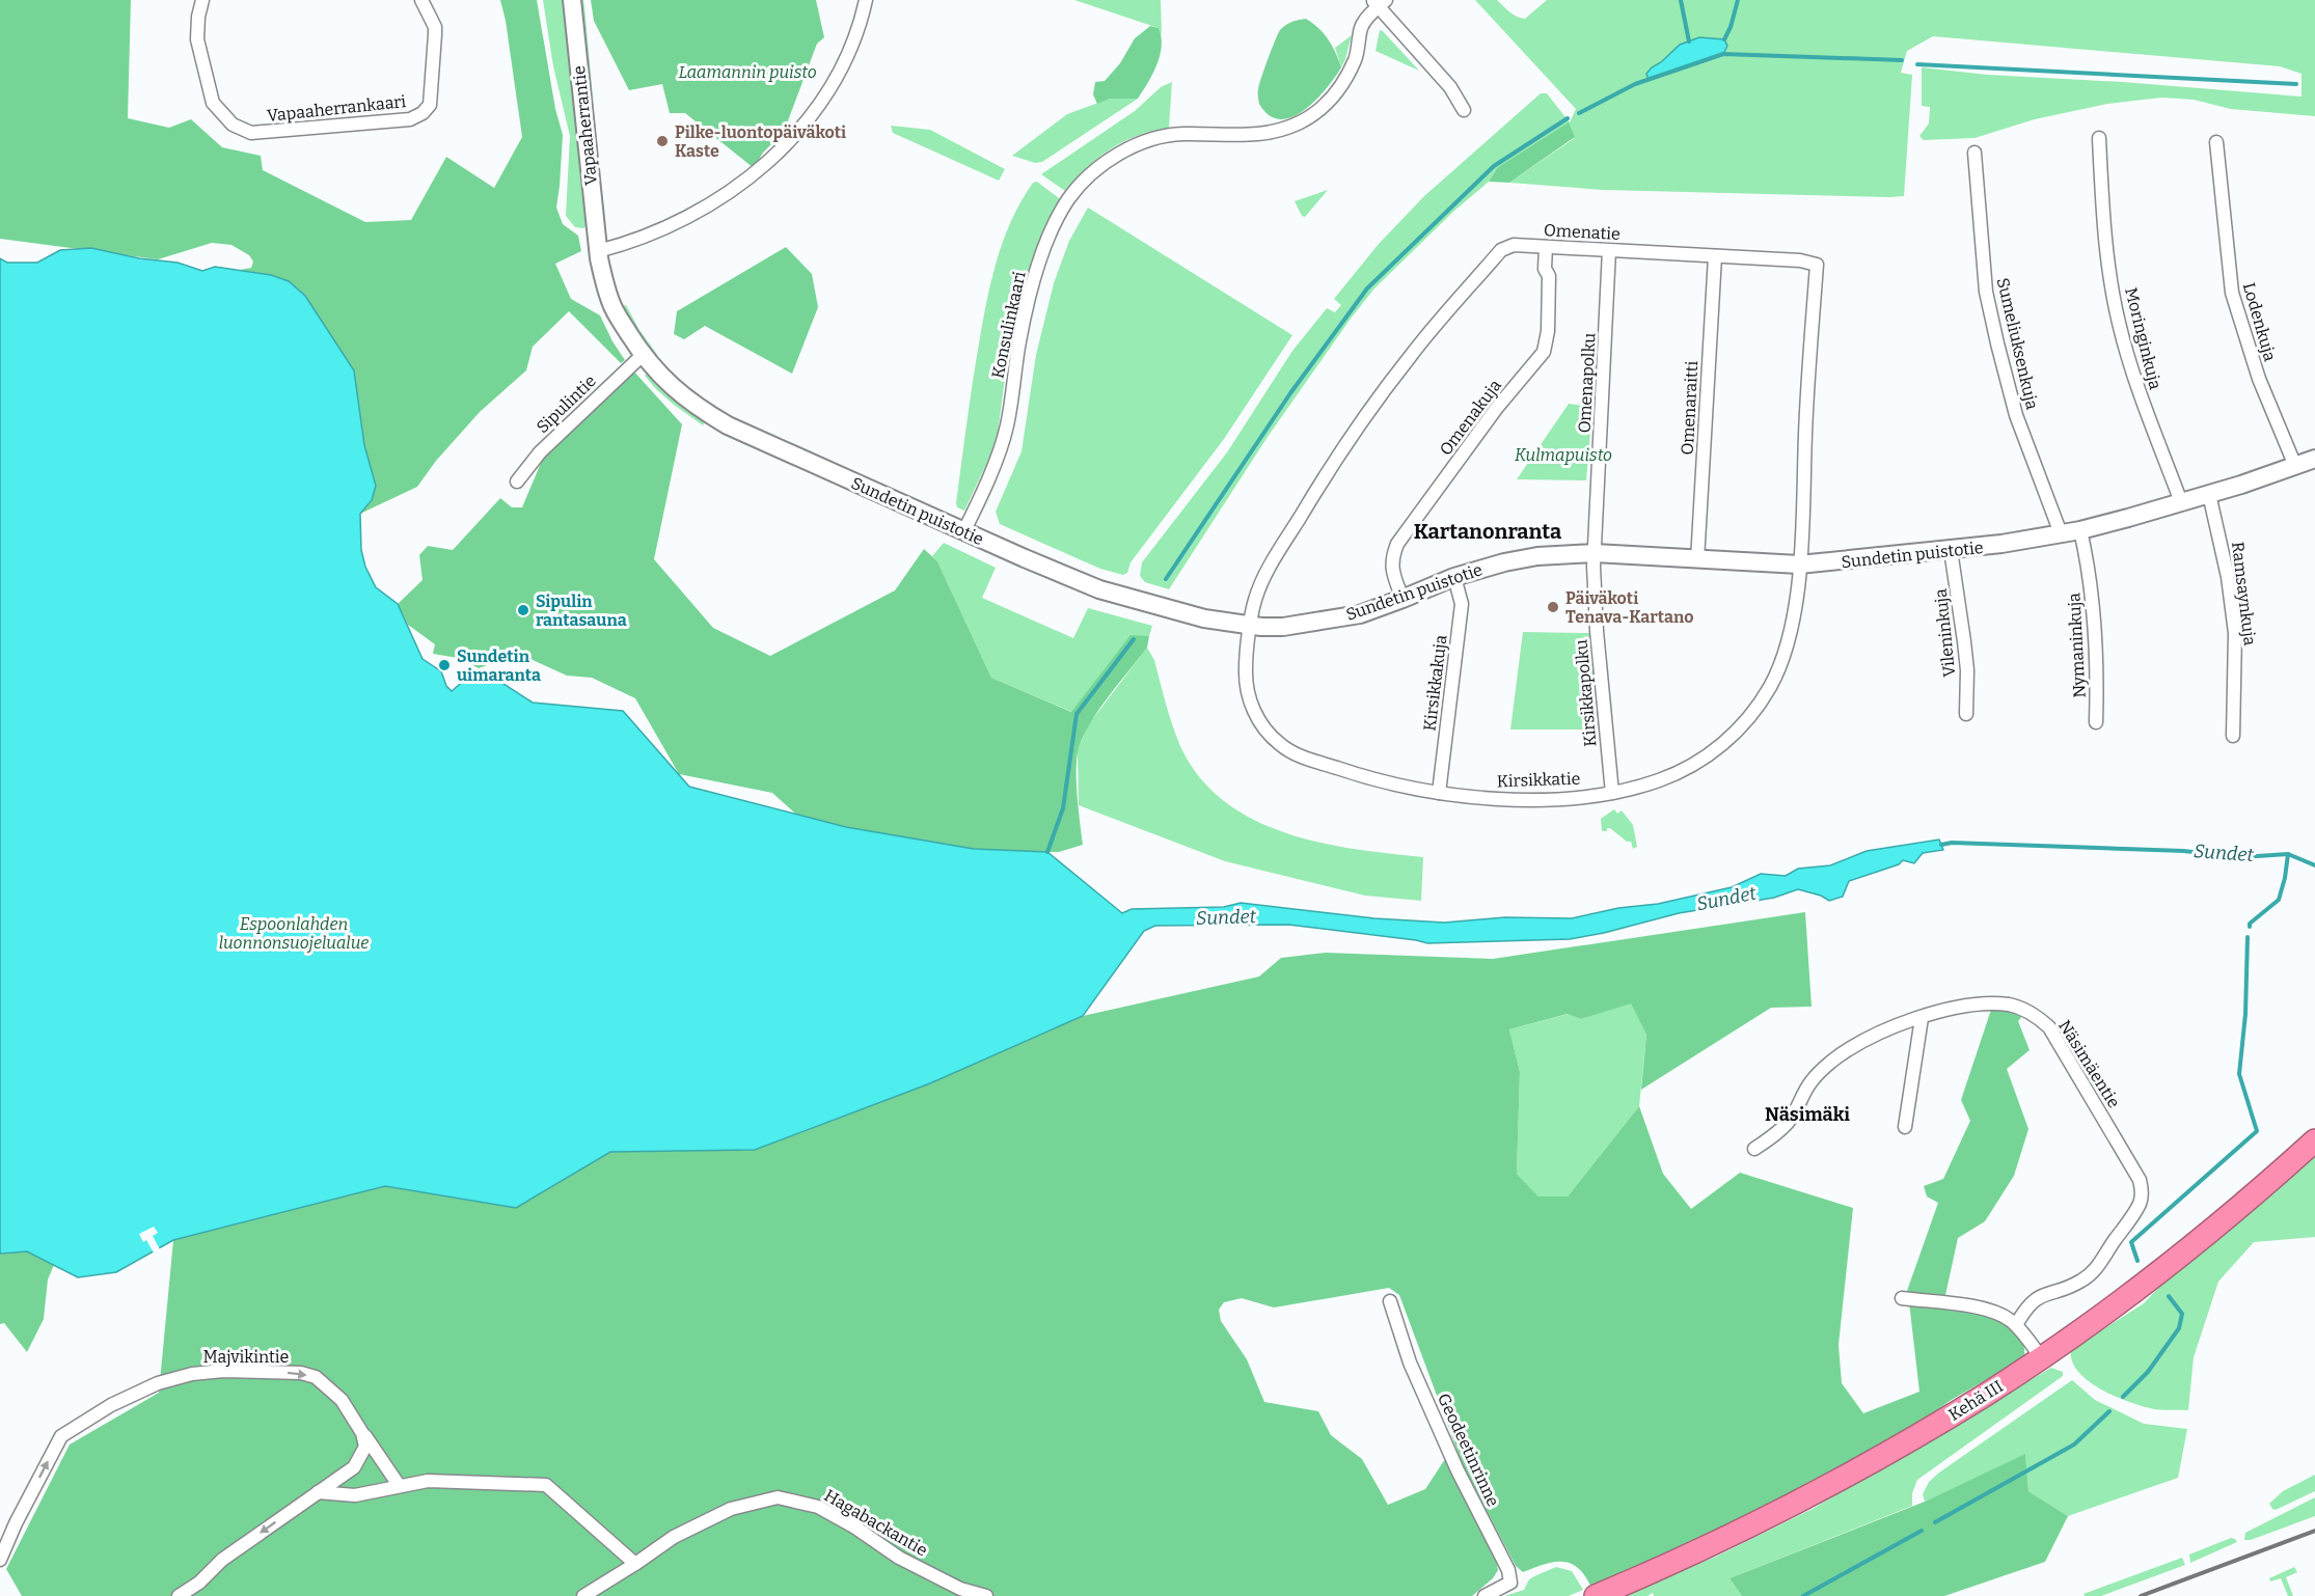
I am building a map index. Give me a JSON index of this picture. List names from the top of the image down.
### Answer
{
  "streets": {
    "highway": ["Kehä III"],
    "street": [
      "Vapaaherrankaari",
      "Vapaaherrantie",
      "Omenatie",
      "Lodenkuja",
      "Konsulinkaari",
      "Moringinkuja",
      "Sumeliuksenkuja",
      "Omenapolku",
      "Sipulintie",
      "Omenaraitti",
      "Omenakuja",
      "Sundetin puistotie",
      "Ramsaynkuja",
      "Vileninkuja",
      "Nymaninkuja",
      "Kirsikkakuja",
      "Kirsikkapolku",
      "Kirsikkatie",
      "Näsimäentie",
      "Majvikintie",
      "Geodeetinrinne",
      "Hagabackantie"
    ]
  },
  "crossings": [
    ["Vapaaherrantie", "Sundetin puistotie"],
    ["Omenatie", "Omenapolku"],
    ["Omenatie", "Omenaraitti"],
    ["Omenatie", "Omenakuja"],
    ["Omenatie", "Sundetin puistotie"],
    ["Omenatie", "Kirsikkatie"],
    ["Lodenkuja", "Sundetin puistotie"],
    ["Konsulinkaari", "Sundetin puistotie"],
    ["Moringinkuja", "Sundetin puistotie"],
    ["Sumeliuksenkuja", "Sundetin puistotie"],
    ["Omenapolku", "Sundetin puistotie"],
    ["Omenapolku", "Kirsikkapolku"],
    ["Sipulintie", "Sundetin puistotie"],
    ["Omenaraitti", "Sundetin puistotie"],
    ["Omenakuja", "Sundetin puistotie"],
    ["Sundetin puistotie", "Ramsaynkuja"],
    ["Sundetin puistotie", "Vileninkuja"],
    ["Sundetin puistotie", "Nymaninkuja"],
    ["Sundetin puistotie", "Kirsikkakuja"],
    ["Sundetin puistotie", "Kirsikkapolku"],
    ["Sundetin puistotie", "Kirsikkatie"],
    ["Kirsikkakuja", "Kirsikkatie"],
    ["Kirsikkapolku", "Kirsikkatie"]
  ],
  "districts": ["Kartanonranta", "Näsimäki"],
  "water": ["Sundet"],
  "parks": ["Laamannin puisto", "Kulmapuisto", "Espoonlahden luonnonsuojelualue"],
  "places": [
    "Pilke-luontopäiväkoti Kaste",
    "Päiväkoti Tenava-Kartano",
    "Sipulin rantasauna",
    "Sundetin uimaranta"
  ]
}
